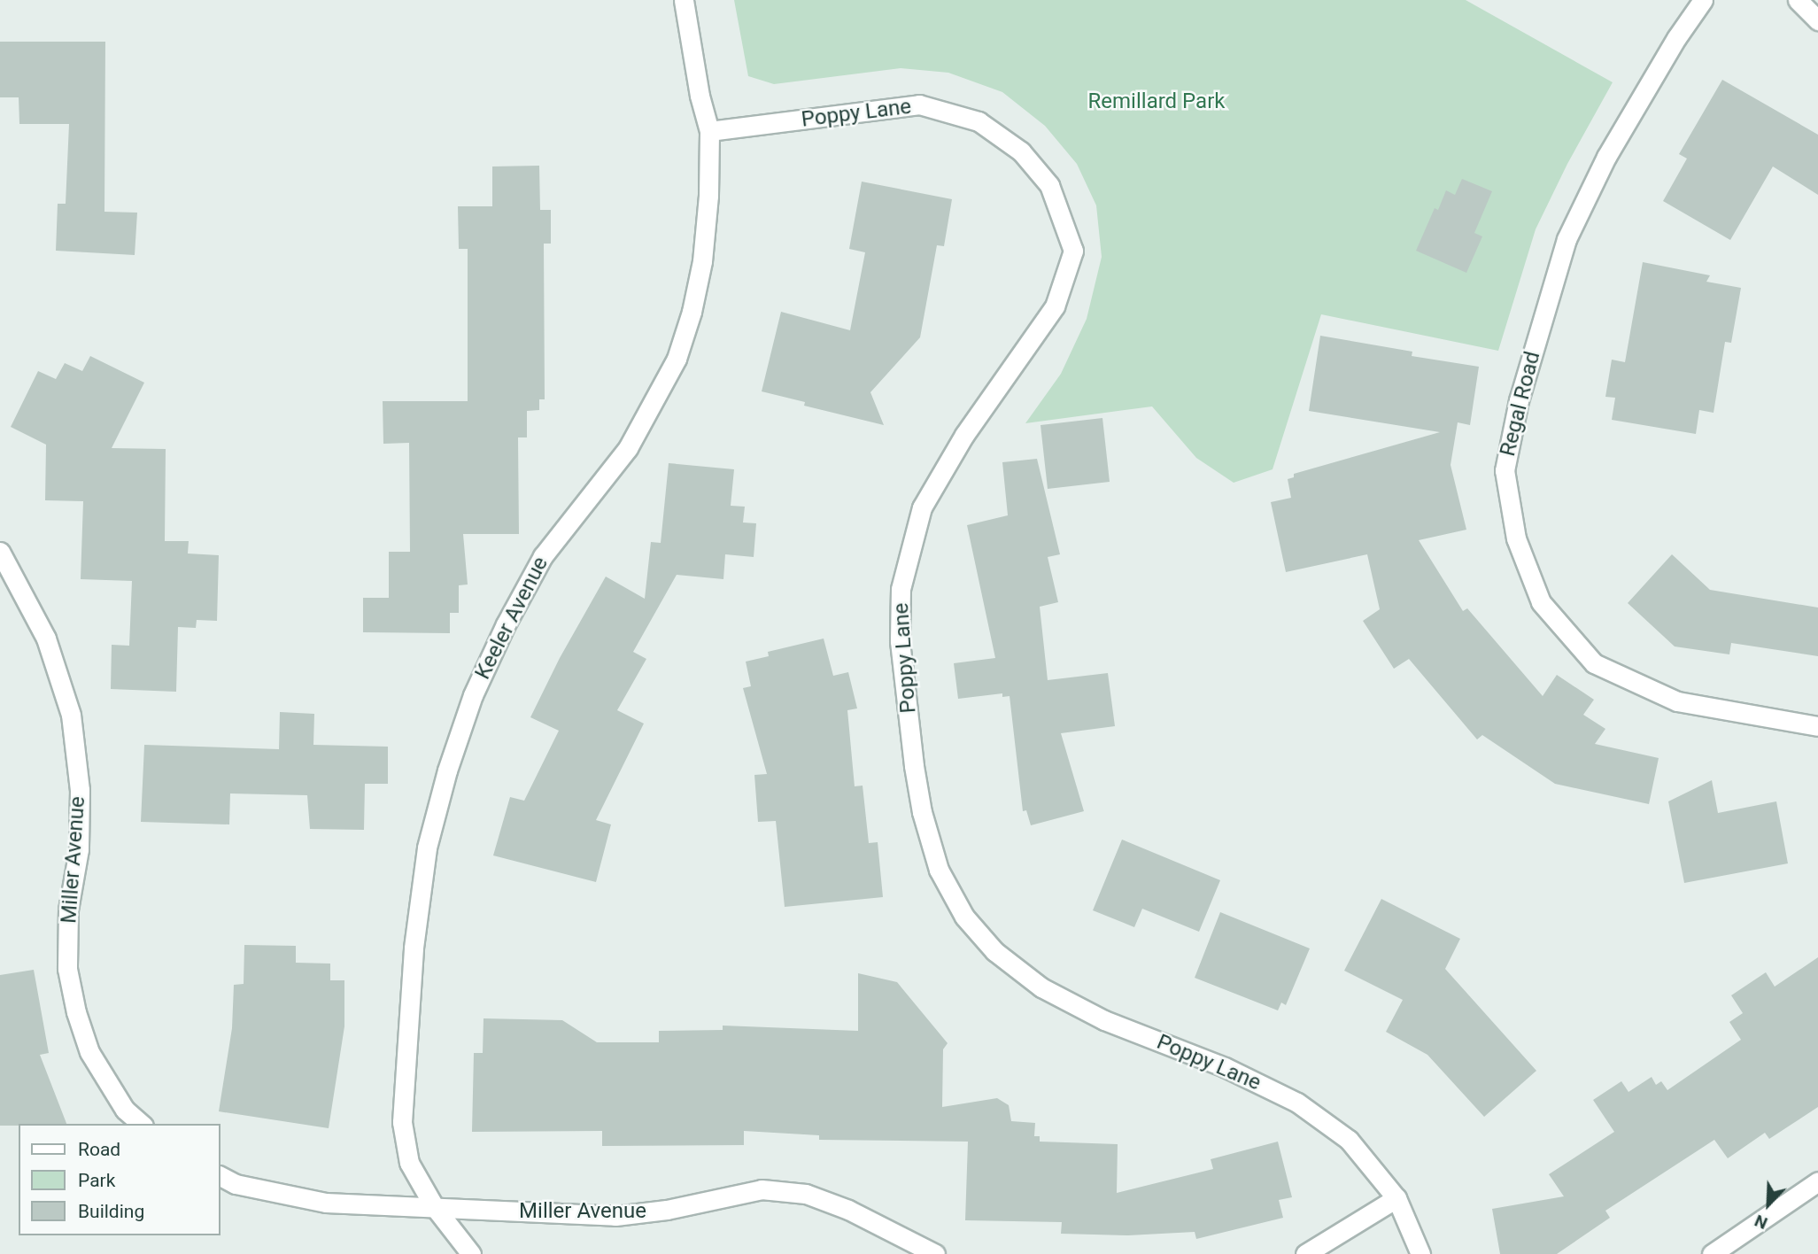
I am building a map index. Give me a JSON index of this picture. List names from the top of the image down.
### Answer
{
  "streets": {
    "street": [
      "Poppy Lane",
      "Regal Road",
      "Keeler Avenue",
      "Miller Avenue"
    ]
  },
  "crossings": [
    ["Poppy Lane", "Keeler Avenue"],
    ["Keeler Avenue", "Miller Avenue"]
  ],
  "parks": ["Remillard Park"],
  "legend": ["Road", "Park", "Building"],
  "north": "bottom left"
}
